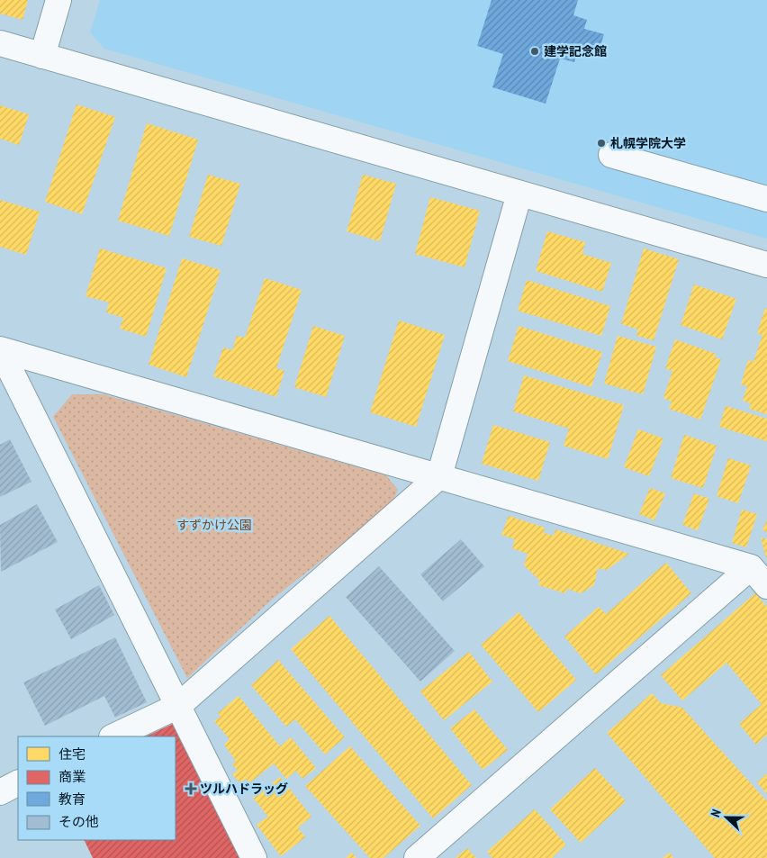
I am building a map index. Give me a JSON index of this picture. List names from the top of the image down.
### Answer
{
  "parks": ["すずかけ公園"],
  "places": {
    "other": ["建学記念館", "札幌学院大学"],
    "health": ["ツルハドラッグ"]
  },
  "legend": [
    "住宅",
    "商業",
    "教育",
    "その他"
  ],
  "north": "left"
}
